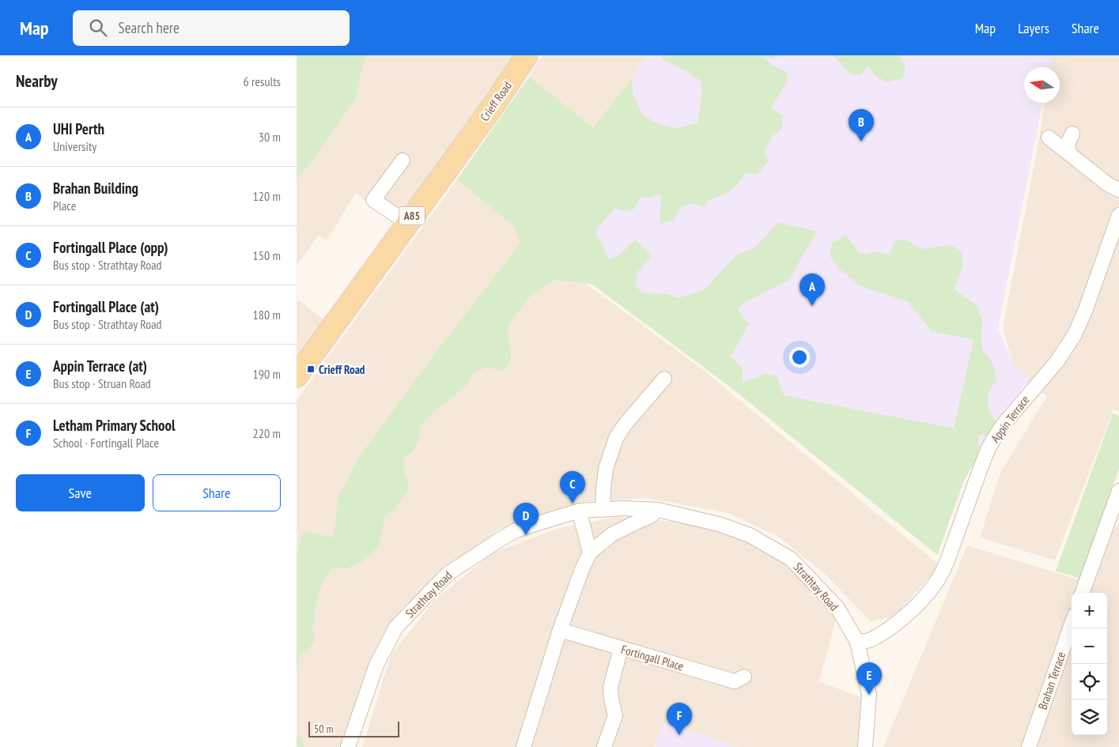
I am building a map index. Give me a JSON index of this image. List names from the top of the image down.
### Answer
{
  "streets": {
    "main road": ["Crieff Road", "A85"],
    "street": [
      "Appin Terrace",
      "Strathtay Road",
      "Fortingall Place",
      "Brahan Terrace"
    ]
  },
  "crossings": [
    ["Appin Terrace", "Strathtay Road"]
  ],
  "places": {
    "transit": ["Crieff Road"]
  },
  "scale_bar": "50 m",
  "north": "left",
  "page": {
    "header": "Map",
    "search": "Search here",
    "nav": ["Map", "Layers", "Share"],
    "heading": ["Nearby", "6 results"],
    "list": [
      {
        "mark": "A",
        "name": "UHI Perth",
        "note": "University",
        "value": "30 m"
      },
      {
        "mark": "B",
        "name": "Brahan Building",
        "note": "Place",
        "value": "120 m"
      },
      {
        "mark": "C",
        "name": "Fortingall Place (opp)",
        "note": "Bus stop · Strathtay Road",
        "value": "150 m"
      },
      {
        "mark": "D",
        "name": "Fortingall Place (at)",
        "note": "Bus stop · Strathtay Road",
        "value": "180 m"
      },
      {
        "mark": "E",
        "name": "Appin Terrace (at)",
        "note": "Bus stop · Struan Road",
        "value": "190 m"
      },
      {
        "mark": "F",
        "name": "Letham Primary School",
        "note": "School · Fortingall Place",
        "value": "220 m"
      }
    ],
    "pins": [
      "B",
      "A",
      "C",
      "D",
      "E",
      "F"
    ],
    "buttons": ["Save", "Share"],
    "map_buttons": ["+", "−"],
    "scale": "50 m"
  }
}
